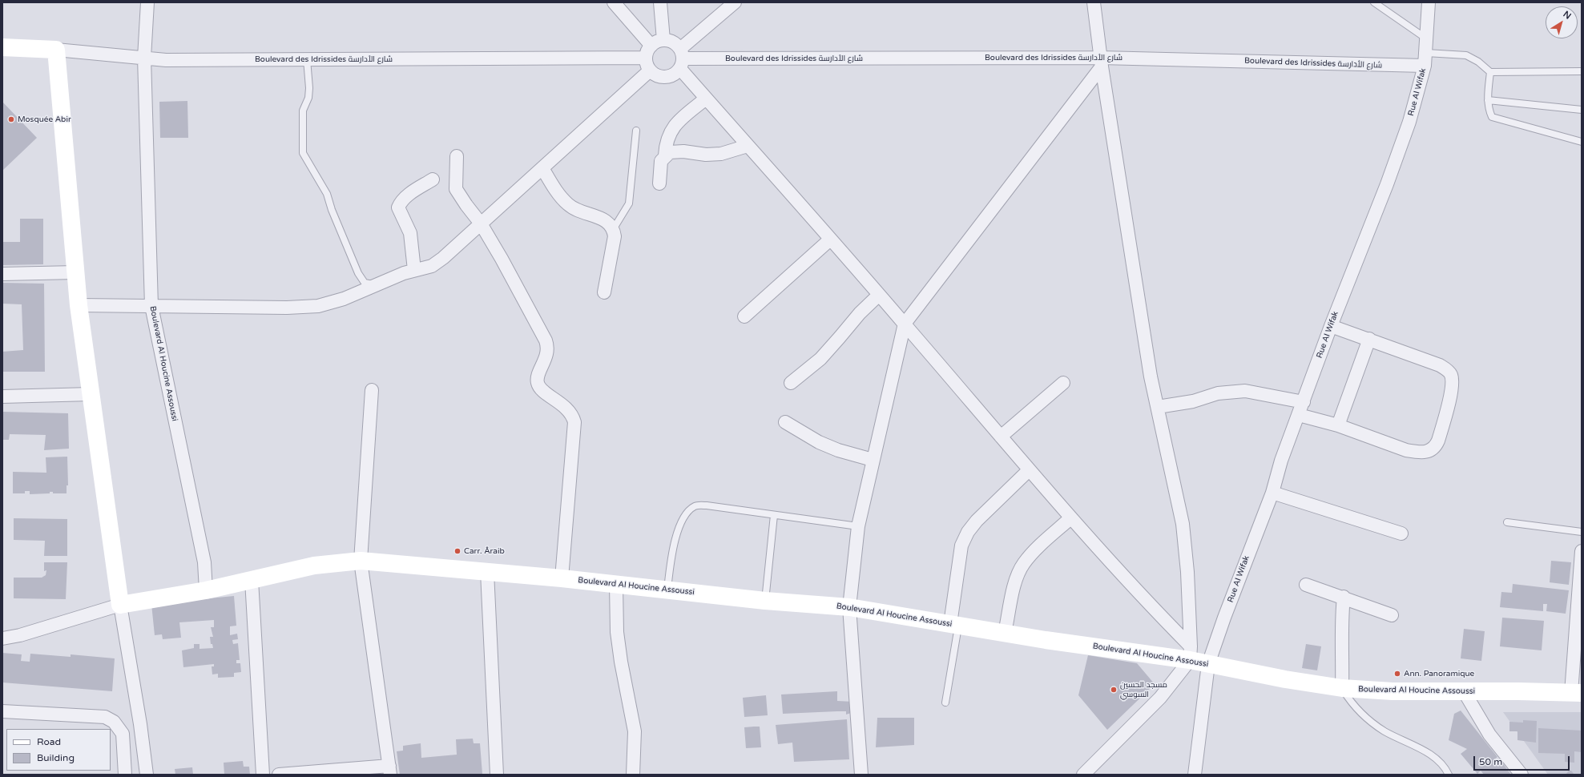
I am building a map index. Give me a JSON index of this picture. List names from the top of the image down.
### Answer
{
  "streets": {
    "street": ["Boulevard des Idrissides شارع الأدارسة", "Rue Al Wifak", "Boulevard Al Houcine Assoussi"]
  },
  "crossings": [
    ["Boulevard des Idrissides شارع الأدارسة", "Rue Al Wifak"],
    ["Boulevard des Idrissides شارع الأدارسة", "Boulevard Al Houcine Assoussi"],
    ["Rue Al Wifak", "Boulevard Al Houcine Assoussi"]
  ],
  "places": [
    "Mosquée Abir",
    "Carr. Âraib",
    "Ann. Panoramique",
    "مسجد الحسين السوسي"
  ],
  "legend": ["Road", "Building"],
  "scale_bar": "50 m",
  "north": "top right"
}
